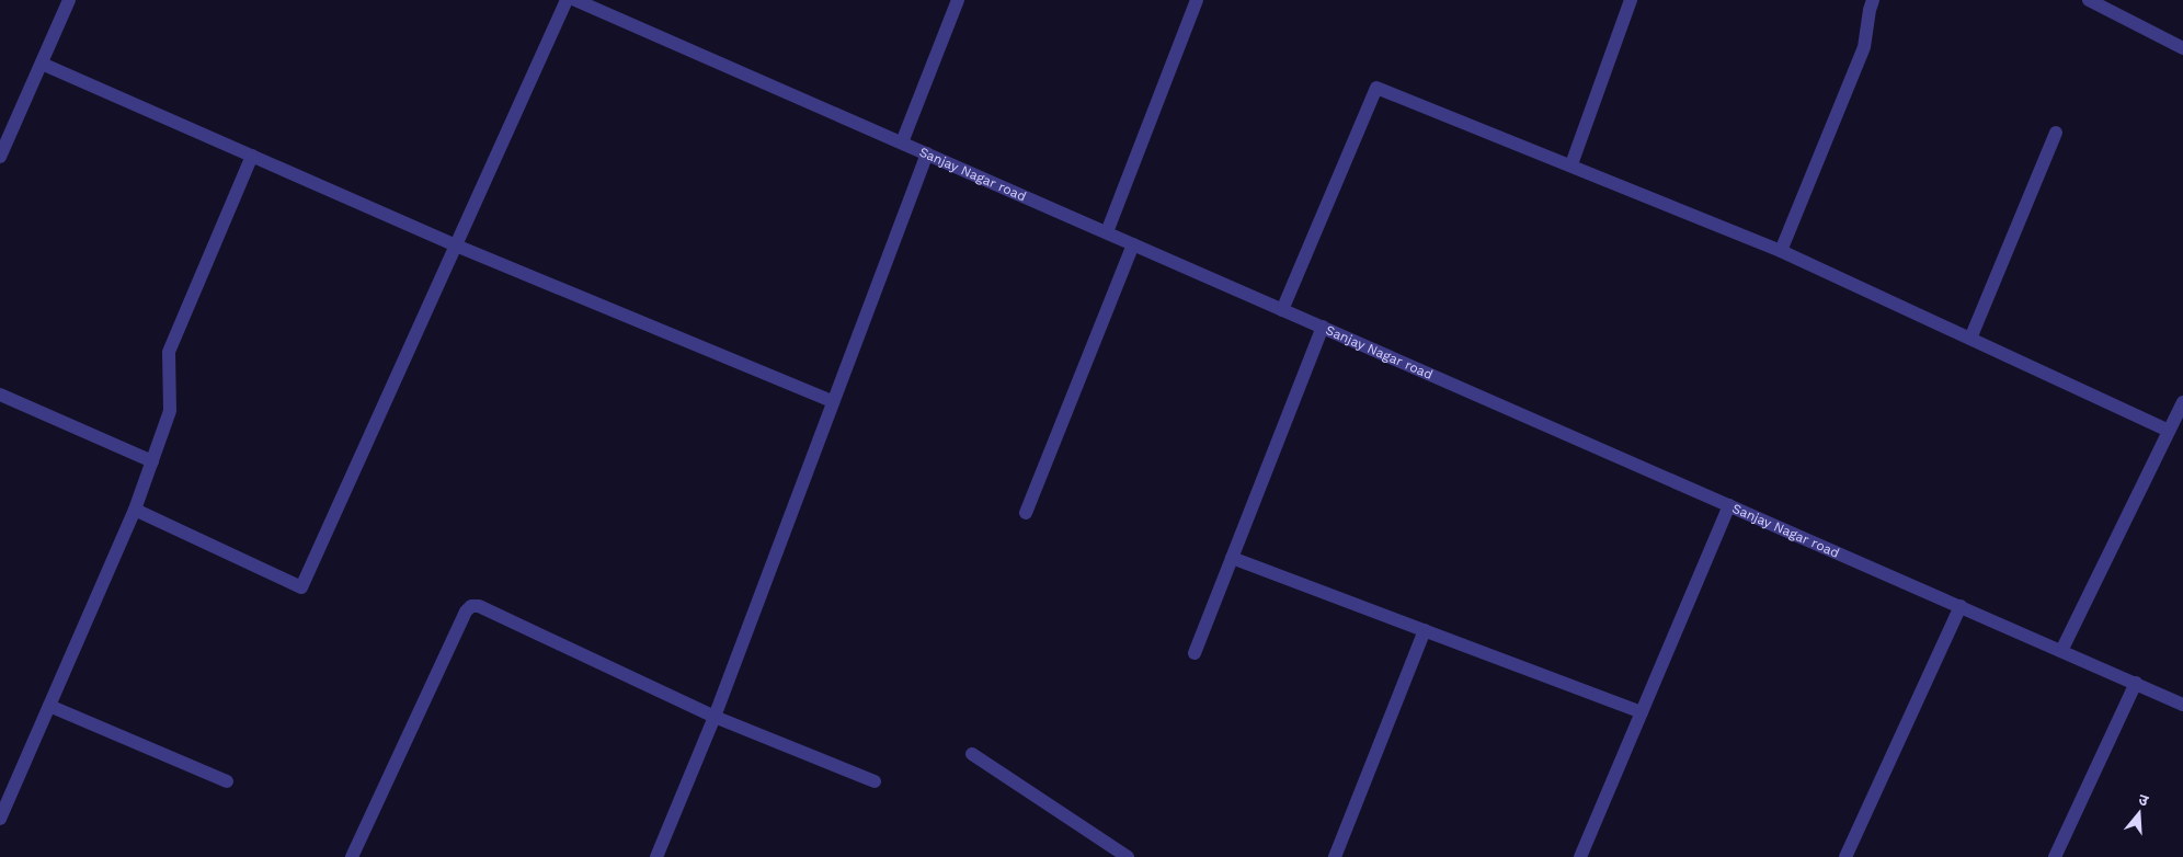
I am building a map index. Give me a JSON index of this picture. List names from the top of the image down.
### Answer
{
  "streets": {
    "street": ["Sanjay Nagar road"]
  },
  "north": "top"
}
